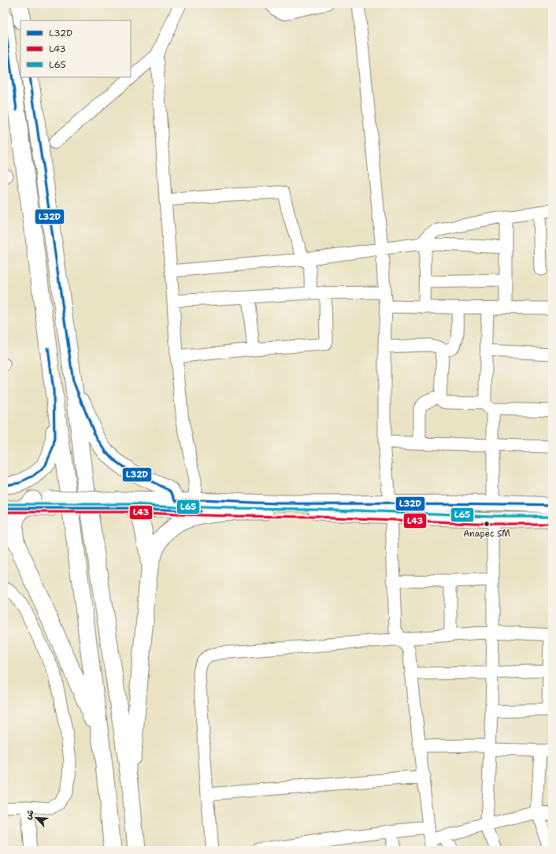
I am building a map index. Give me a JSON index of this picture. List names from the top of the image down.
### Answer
{
  "places": ["Anapec SM"],
  "lines": ["transit line L32D", "transit line L65", "transit line L43"],
  "legend": ["L32D", "L43", "L65"],
  "north": "top left"
}
